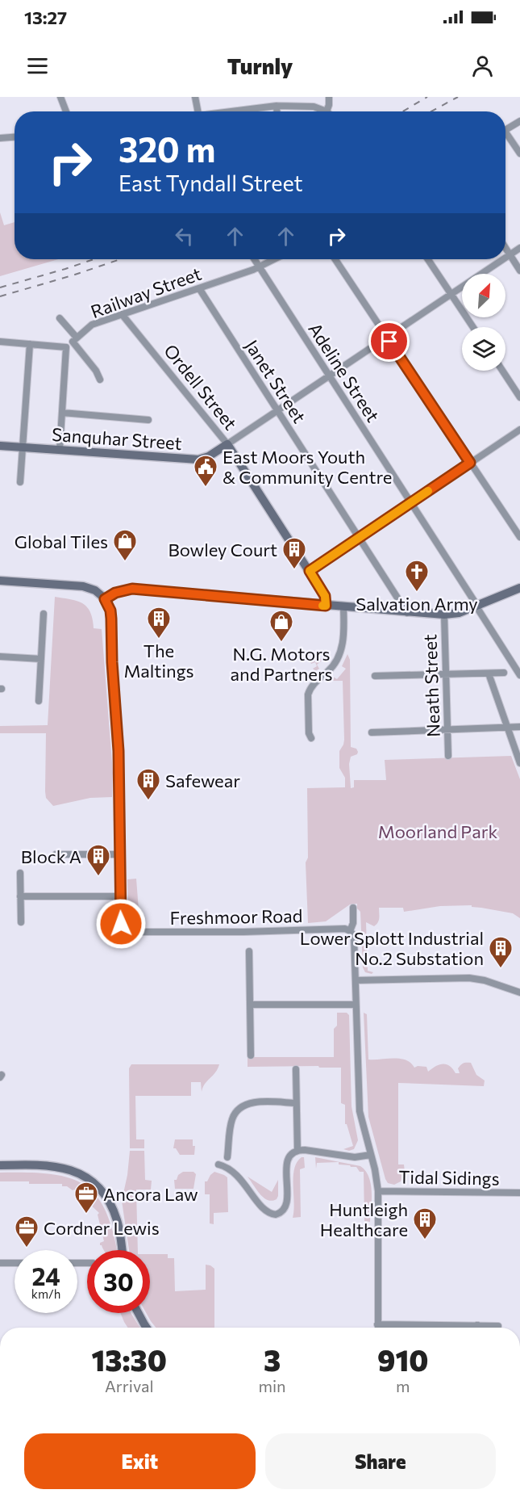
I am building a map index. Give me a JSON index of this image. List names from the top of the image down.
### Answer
{
  "streets": {
    "street": [
      "Railway Street",
      "Adeline Street",
      "Janet Street",
      "Ordell Street",
      "Sanquhar Street",
      "Neath Street",
      "Freshmoor Road",
      "Tidal Sidings"
    ]
  },
  "crossings": [
    ["Railway Street", "Adeline Street"],
    ["Railway Street", "Janet Street"],
    ["Railway Street", "Ordell Street"],
    ["Ordell Street", "Sanquhar Street"]
  ],
  "parks": ["Moorland Park"],
  "places": {
    "public building": ["East Moors Youth & Community Centre"],
    "shop": ["Global Tiles", "N.G. Motors and Partners"],
    "building": [
      "Bowley Court",
      "The Maltings",
      "Safewear",
      "Block A",
      "Lower Splott Industrial No.2 Substation",
      "Huntleigh Healthcare"
    ],
    "church": ["Salvation Army"],
    "office": ["Ancora Law", "Cordner Lewis"]
  },
  "north": "top right",
  "page": {
    "status": "13:27",
    "header": "Turnly",
    "turn": ["320 m", "East Tyndall Street"],
    "speed": "24 km/h",
    "limit": "30",
    "eta": [
      "13:30",
      "Arrival",
      "3",
      "min",
      "910",
      "m"
    ],
    "buttons": ["Exit", "Share"]
  }
}
